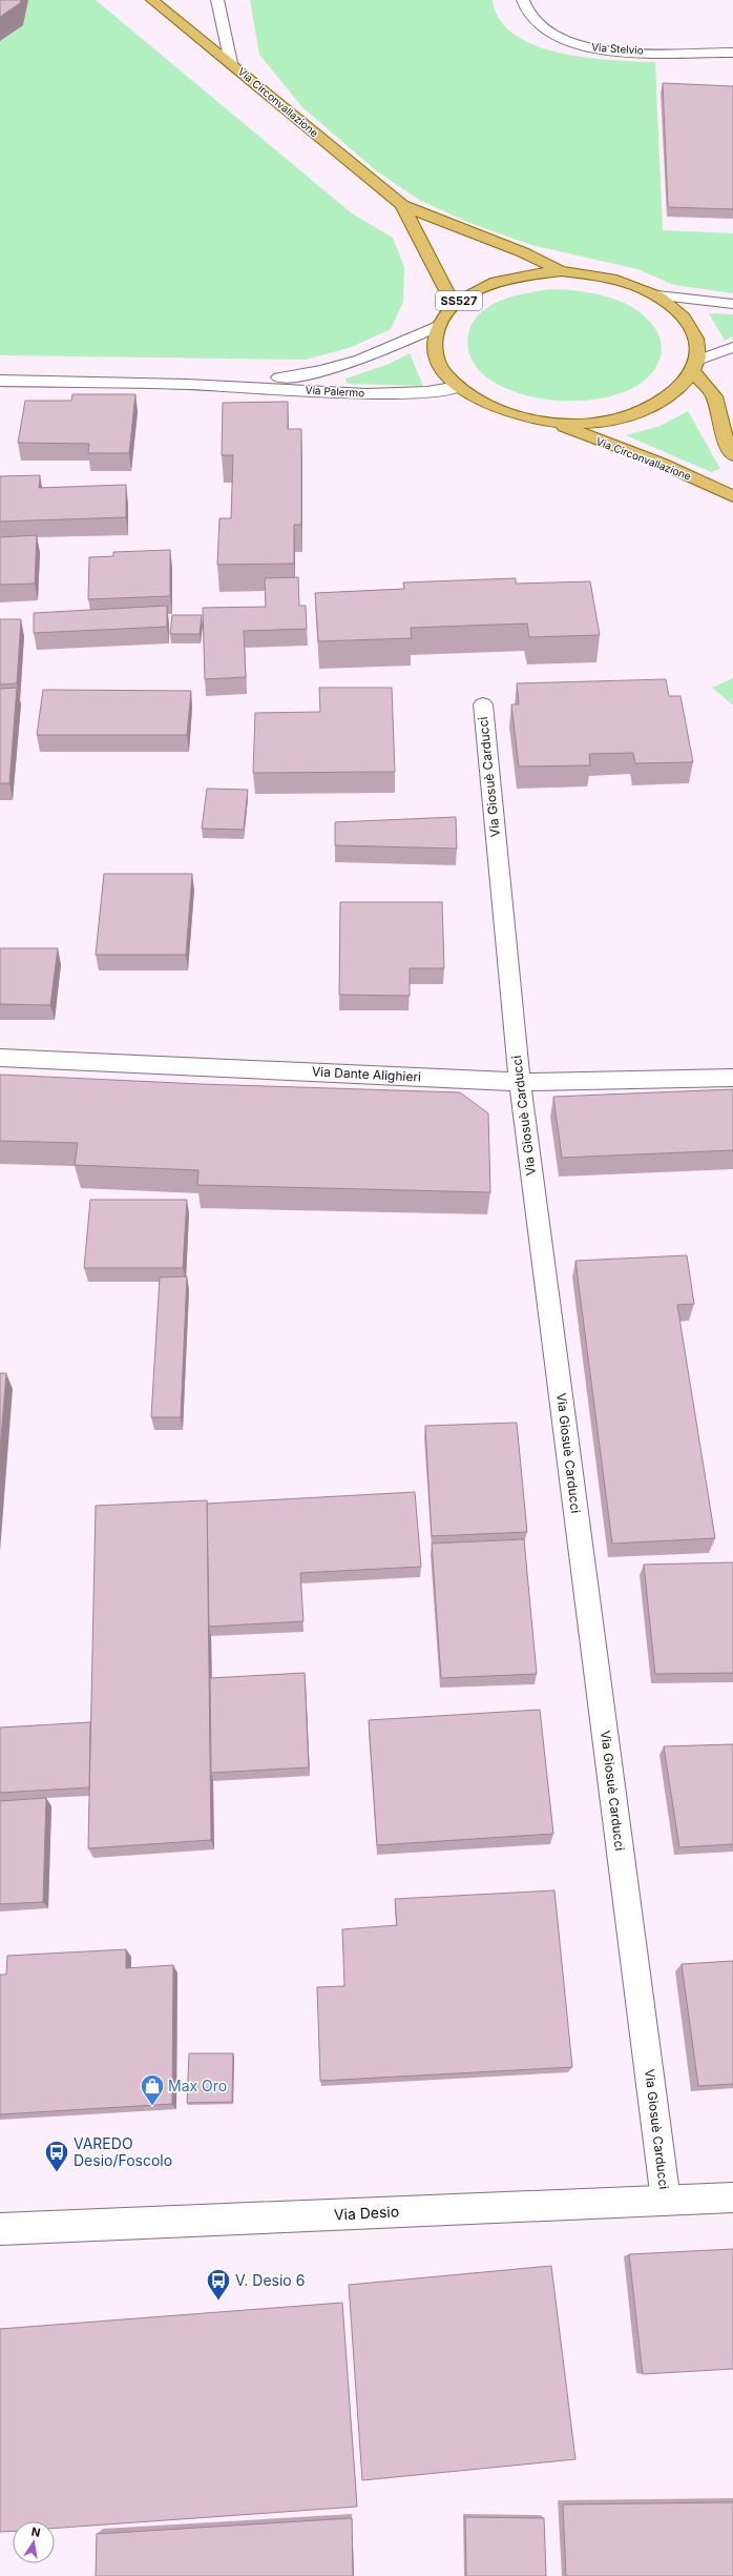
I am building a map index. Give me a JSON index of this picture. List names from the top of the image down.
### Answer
{
  "streets": {
    "main road": ["Via Circonvallazione", "SS527"],
    "street": [
      "Via Stelvio",
      "Via Palermo",
      "Via Giosuè Carducci",
      "Via Dante Alighieri",
      "Via Desio"
    ]
  },
  "crossings": [
    ["Via Circonvallazione", "SS527"],
    ["SS527", "Via Palermo"],
    ["Via Giosuè Carducci", "Via Dante Alighieri"],
    ["Via Giosuè Carducci", "Via Desio"]
  ],
  "places": {
    "shop": ["Max Oro"],
    "bus stop": ["VAREDO Desio/Foscolo", "V. Desio 6"]
  },
  "north": "top"
}
